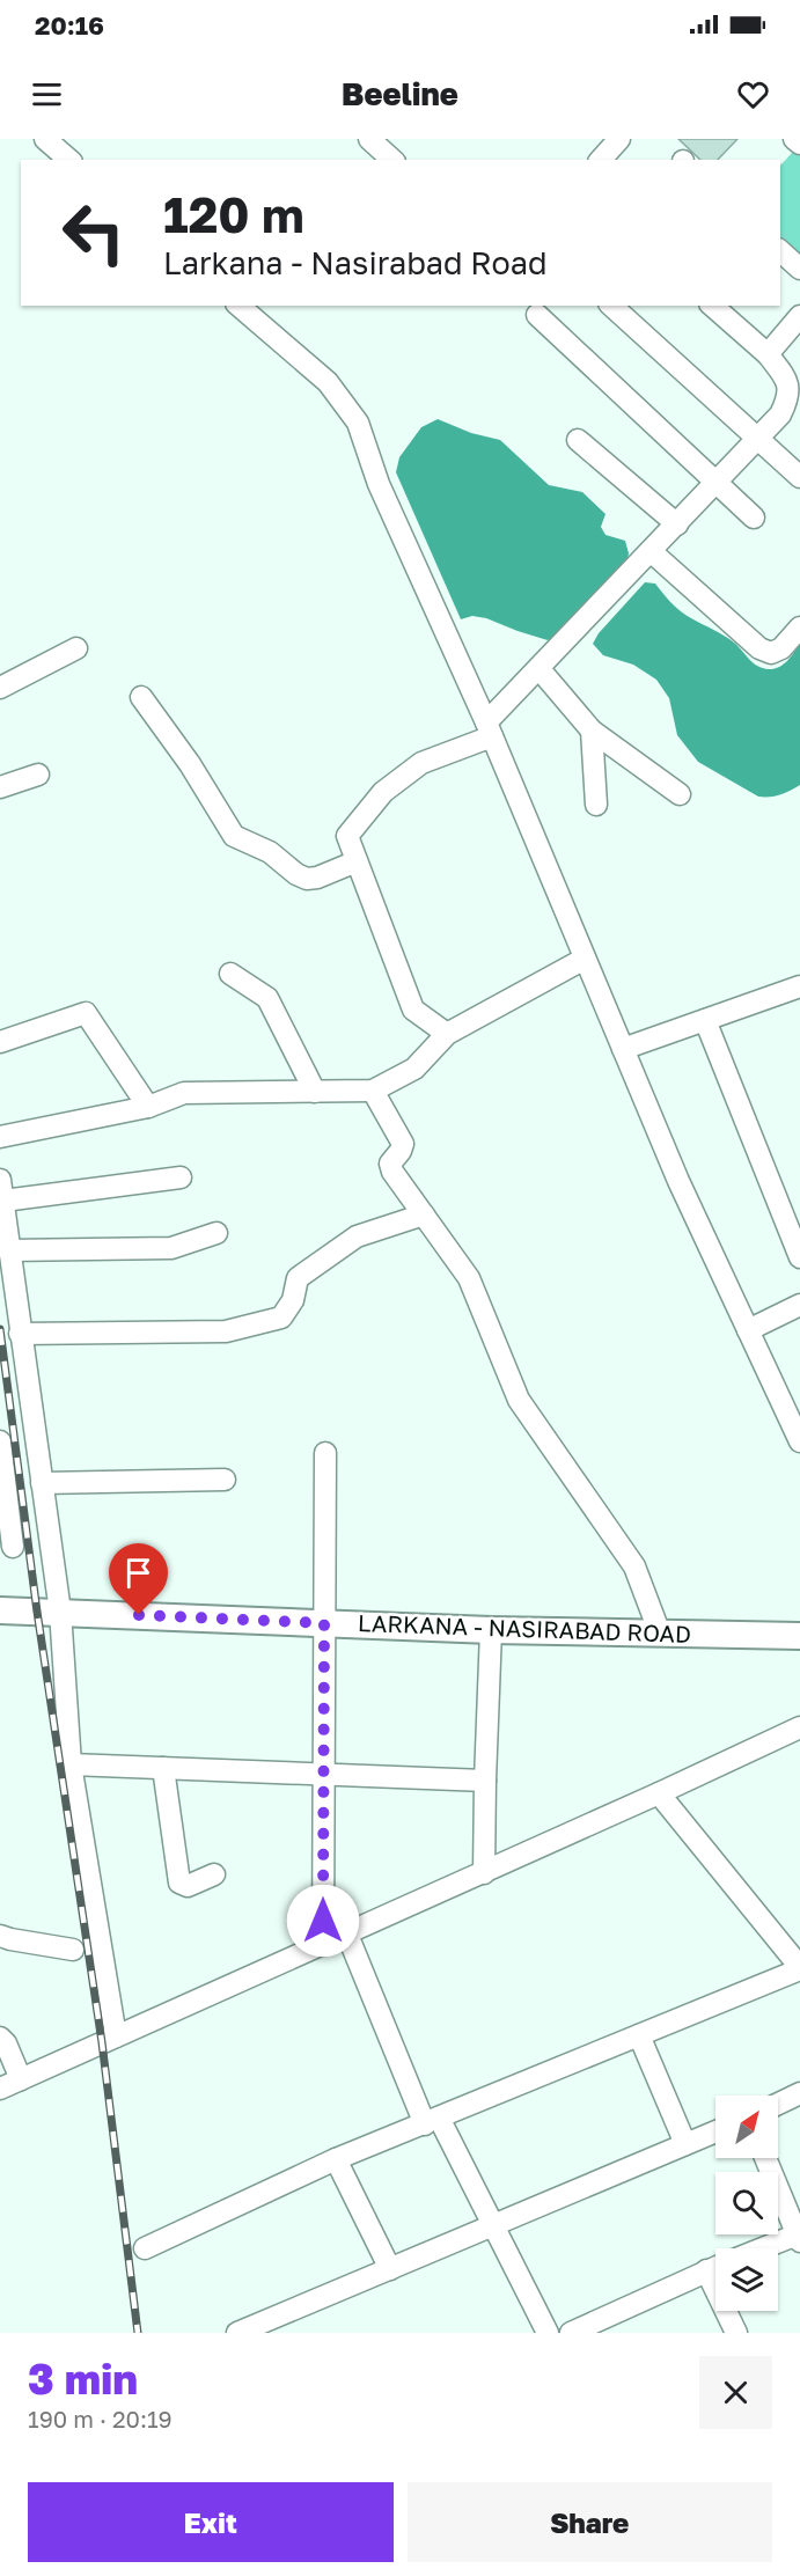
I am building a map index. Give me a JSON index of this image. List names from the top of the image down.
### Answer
{
  "streets": {
    "main road": ["LARKANA - NASIRABAD ROAD"]
  },
  "north": "top right",
  "page": {
    "status": "20:16",
    "header": "Beeline",
    "turn": ["120 m", "Larkana - Nasirabad Road"],
    "heading": ["3 min", "190 m · 20:19"],
    "buttons": ["Exit", "Share"]
  }
}
